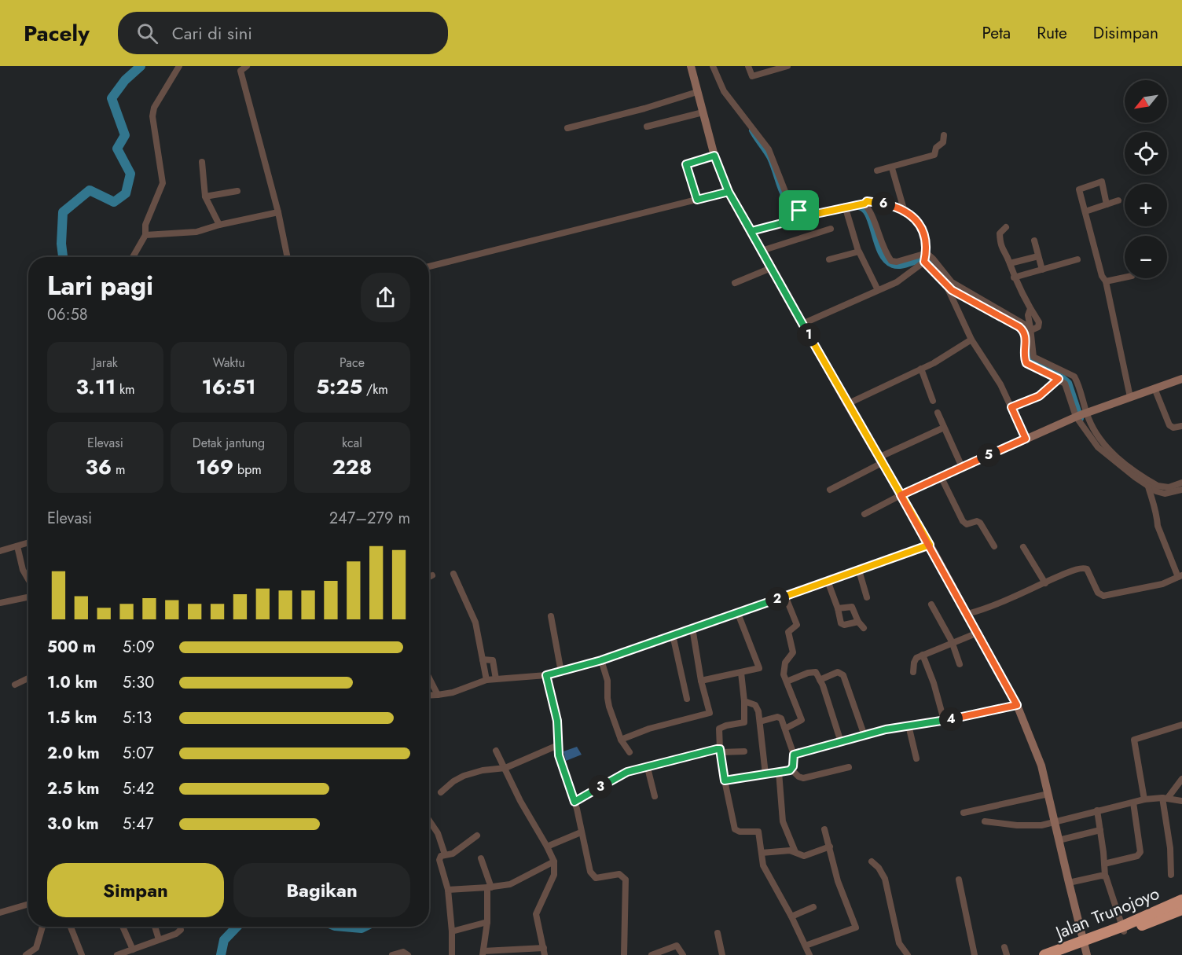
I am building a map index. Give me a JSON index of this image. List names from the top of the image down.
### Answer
{
  "streets": {
    "highway": ["Jalan Trunojoyo"]
  },
  "north": "bottom left",
  "page": {
    "header": "Pacely",
    "search": "Cari di sini",
    "nav": ["Peta", "Rute", "Disimpan"],
    "map_buttons": ["+", "−"],
    "pins": [
      "6",
      "1",
      "5",
      "2",
      "4",
      "3"
    ],
    "heading": ["Lari pagi", "06:58"],
    "stats": [
      ["Jarak", "3.11 km"],
      ["Waktu", "16:51"],
      ["Pace", "5:25 /km"],
      ["Elevasi", "36 m"],
      ["Detak jantung", "169 bpm"],
      ["kcal", "228"]
    ],
    "chart": ["Elevasi", "247–279 m"],
    "list": [
      {
        "name": "500 m",
        "note": "5:09"
      },
      {
        "name": "1.0 km",
        "note": "5:30"
      },
      {
        "name": "1.5 km",
        "note": "5:13"
      },
      {
        "name": "2.0 km",
        "note": "5:07"
      },
      {
        "name": "2.5 km",
        "note": "5:42"
      },
      {
        "name": "3.0 km",
        "note": "5:47"
      }
    ],
    "buttons": ["Simpan", "Bagikan"]
  }
}
